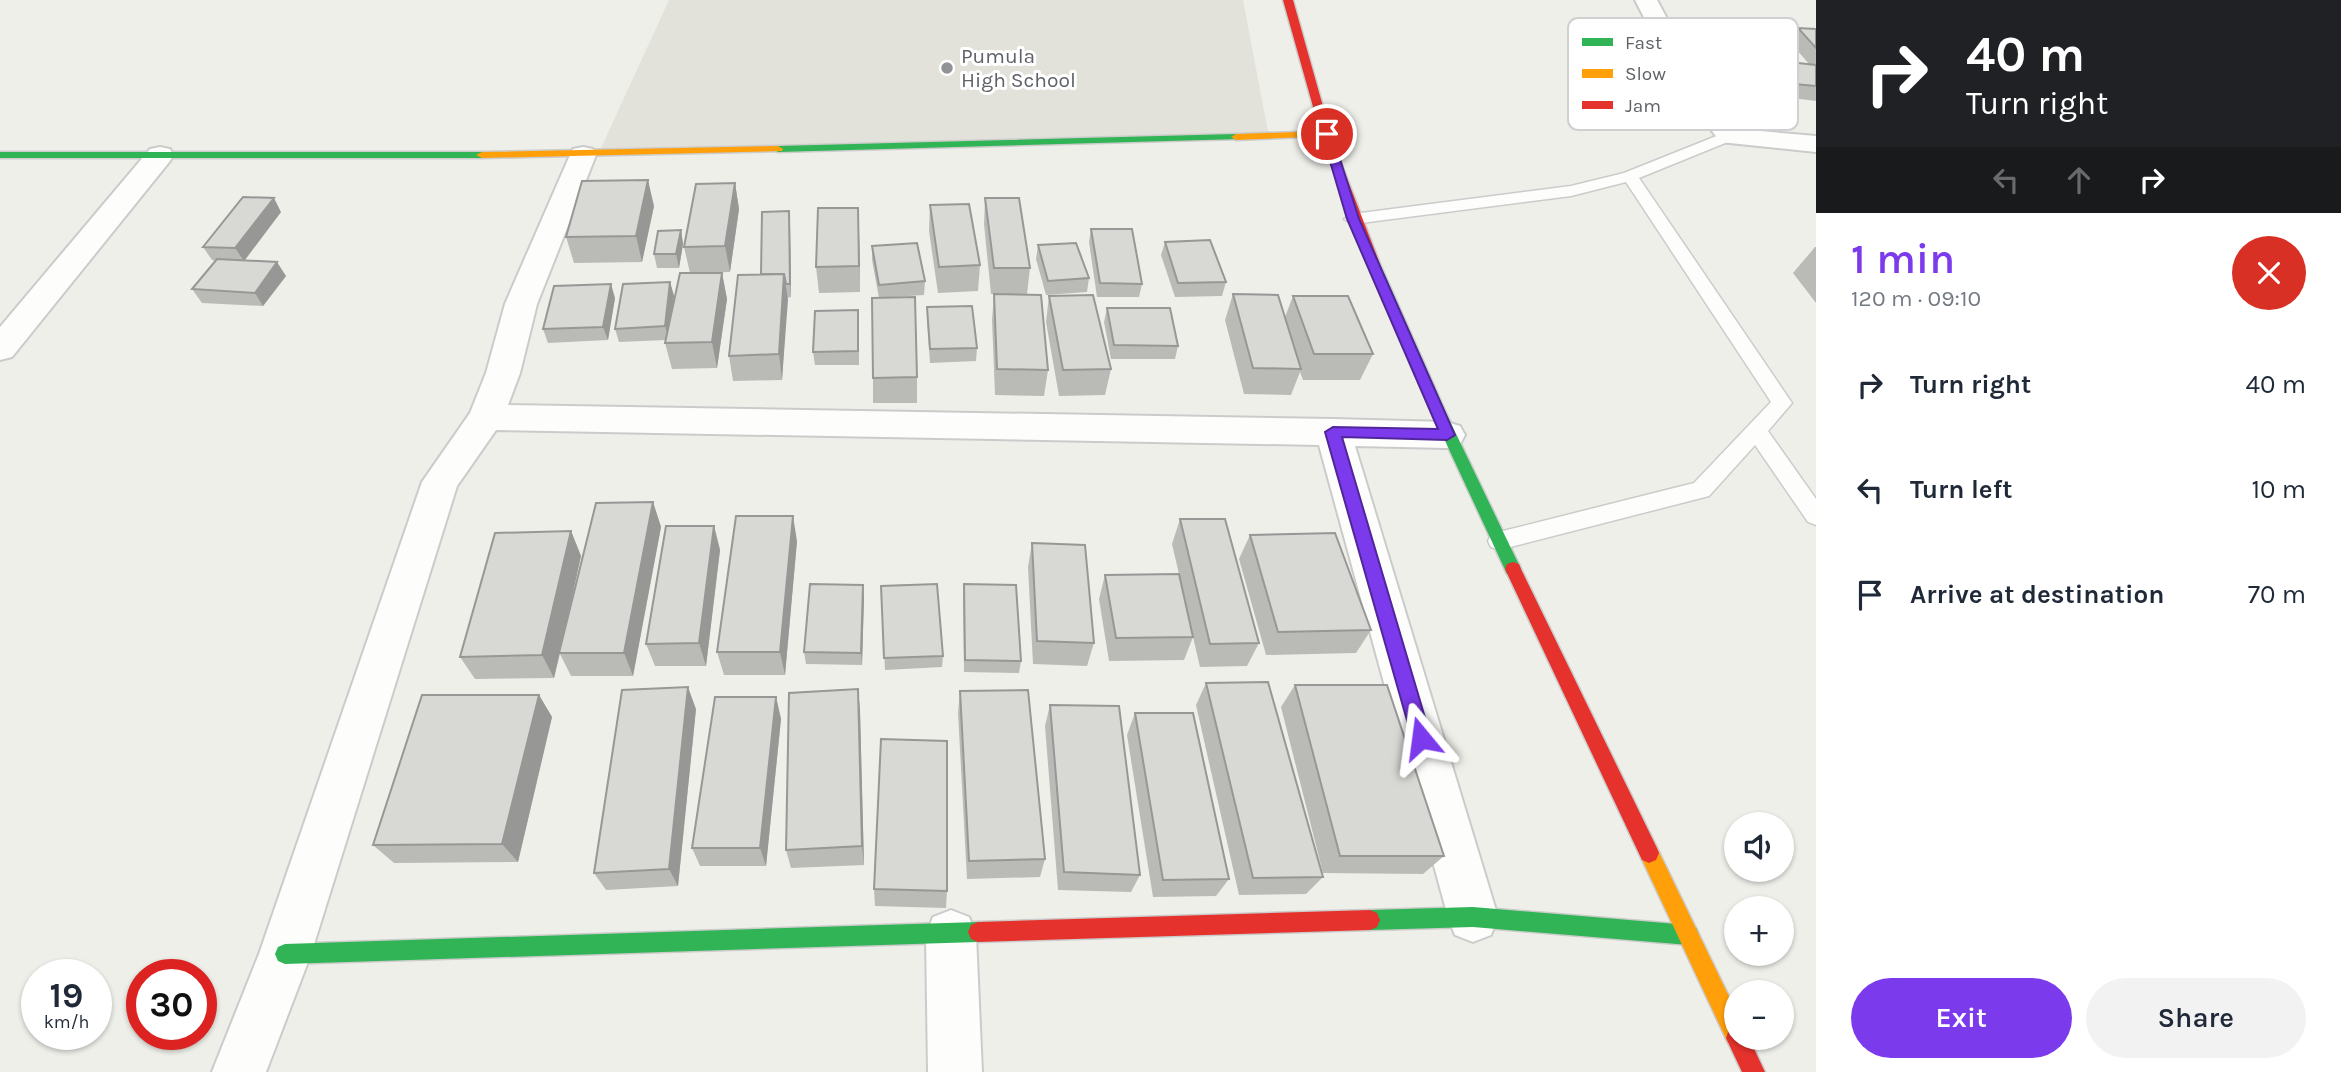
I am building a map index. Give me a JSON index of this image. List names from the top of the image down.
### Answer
{
  "places": ["Pumula High School"],
  "legend": ["Fast", "Slow", "Jam"],
  "page": {
    "turn": ["40 m", "Turn right"],
    "heading": ["1 min", "120 m · 09:10"],
    "list": [
      {
        "name": "Turn right",
        "value": "40 m"
      },
      {
        "name": "Turn left",
        "value": "10 m"
      },
      {
        "name": "Arrive at destination",
        "value": "70 m"
      }
    ],
    "map_buttons": ["+", "−"],
    "speed": "19 km/h",
    "limit": "30",
    "buttons": ["Exit", "Share"]
  }
}
